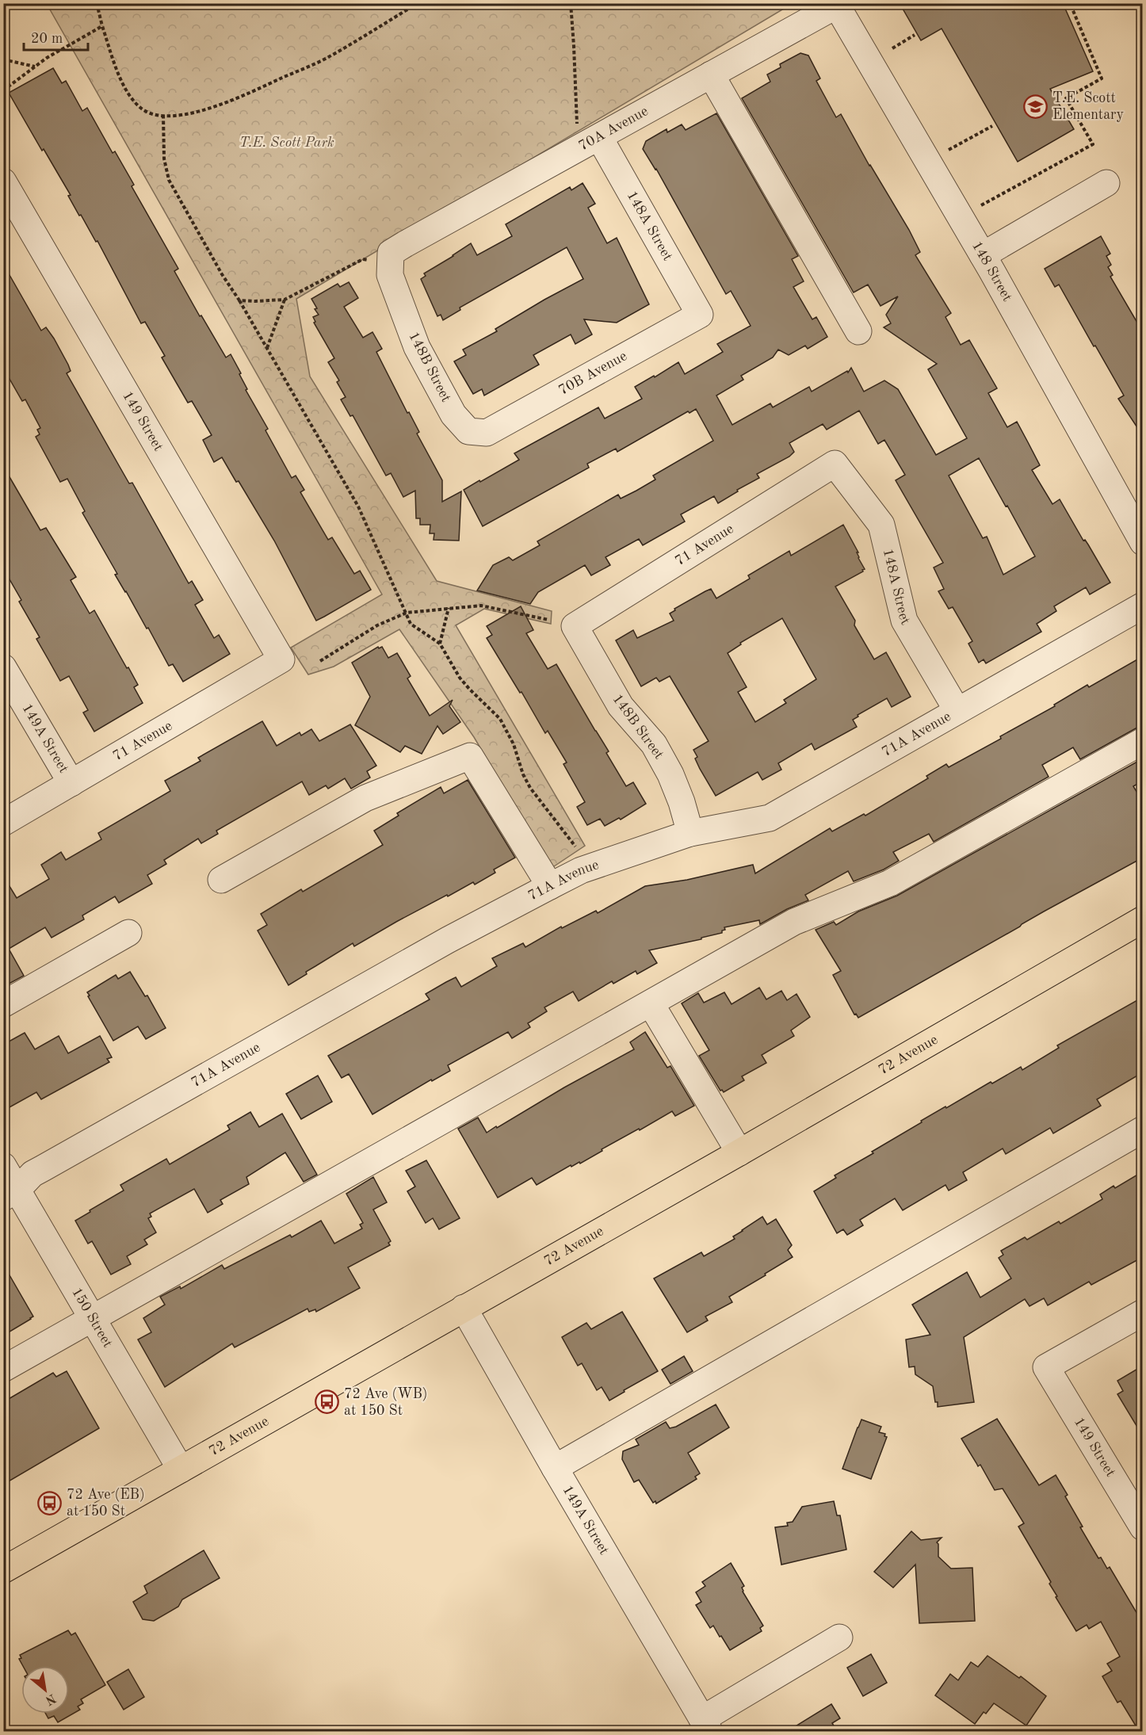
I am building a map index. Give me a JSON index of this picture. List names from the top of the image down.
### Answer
{
  "streets": {
    "main road": ["72 Avenue"],
    "street": [
      "70A Avenue",
      "148A Street",
      "148 Street",
      "148B Street",
      "70B Avenue",
      "149 Street",
      "71 Avenue",
      "71A Avenue",
      "149A Street",
      "150 Street"
    ]
  },
  "crossings": [
    ["70A Avenue", "148A Street"],
    ["70A Avenue", "148 Street"],
    ["70A Avenue", "148B Street"],
    ["148A Street", "70B Avenue"],
    ["148A Street", "71 Avenue"],
    ["148A Street", "71A Avenue"],
    ["148B Street", "70B Avenue"],
    ["148B Street", "71 Avenue"],
    ["148B Street", "71A Avenue"],
    ["149 Street", "71 Avenue"],
    ["71 Avenue", "149A Street"],
    ["71A Avenue", "150 Street"],
    ["149A Street", "72 Avenue"],
    ["72 Avenue", "150 Street"]
  ],
  "parks": ["T.E. Scott Park"],
  "places": {
    "school or university": ["T.E. Scott Elementary"],
    "bus stop": ["72 Ave (WB) at 150 St", "72 Ave (EB) at 150 St"]
  },
  "scale_bar": "20 m",
  "north": "bottom right"
}
